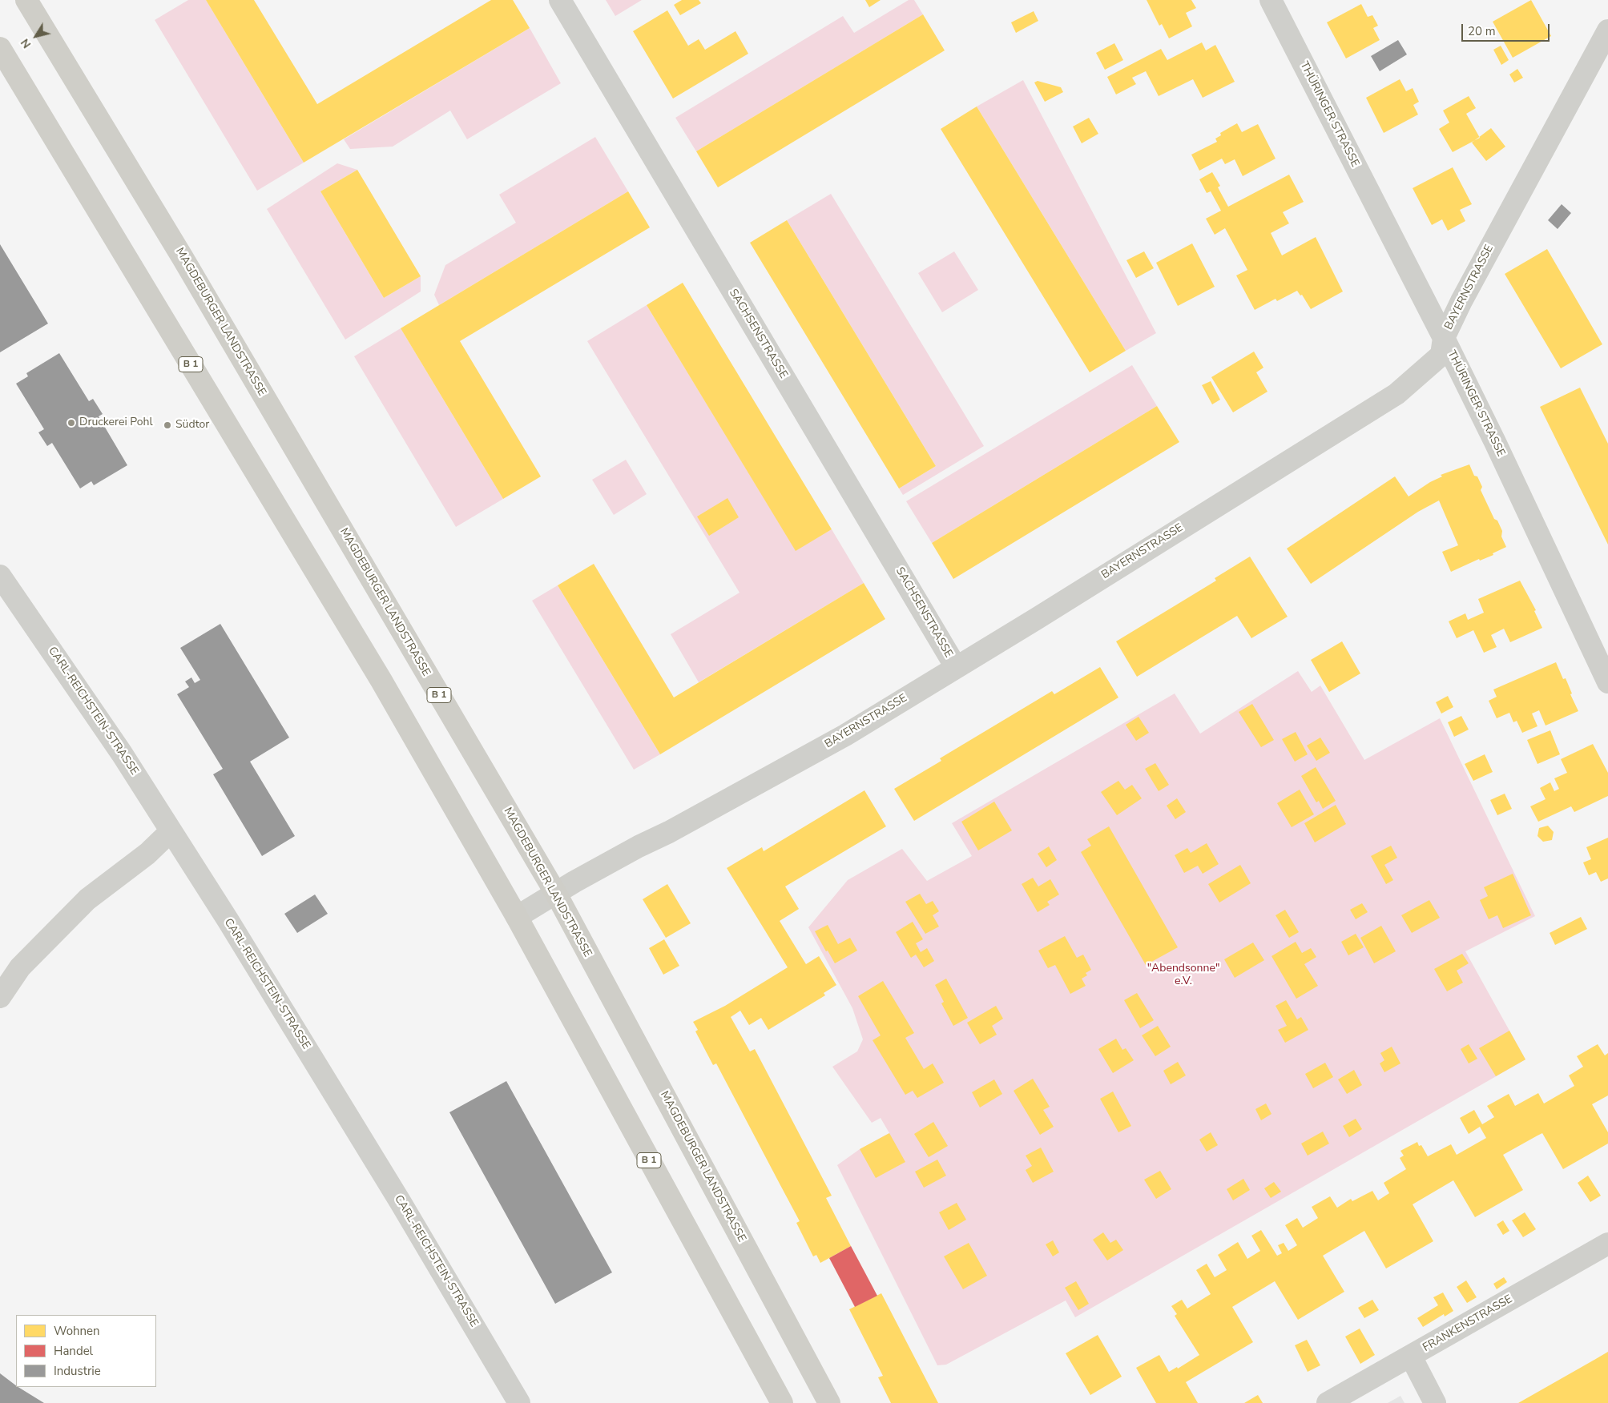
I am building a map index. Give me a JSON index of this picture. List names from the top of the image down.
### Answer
{
  "streets": {
    "main road": ["MAGDEBURGER LANDSTRASSE", "B 1"],
    "street": [
      "THÜRINGER STRASSE",
      "BAYERNSTRASSE",
      "SACHSENSTRASSE",
      "CARL-REICHSTEIN-STRASSE",
      "FRANKENSTRASSE"
    ]
  },
  "crossings": [
    ["THÜRINGER STRASSE", "BAYERNSTRASSE"],
    ["BAYERNSTRASSE", "MAGDEBURGER LANDSTRASSE"],
    ["BAYERNSTRASSE", "SACHSENSTRASSE"],
    ["BAYERNSTRASSE", "B 1"]
  ],
  "parks": ["\"Abendsonne\" e.V."],
  "places": ["Druckerei Pohl", "Südtor"],
  "legend": ["Wohnen", "Handel", "Industrie"],
  "scale_bar": "20 m",
  "north": "bottom left"
}
